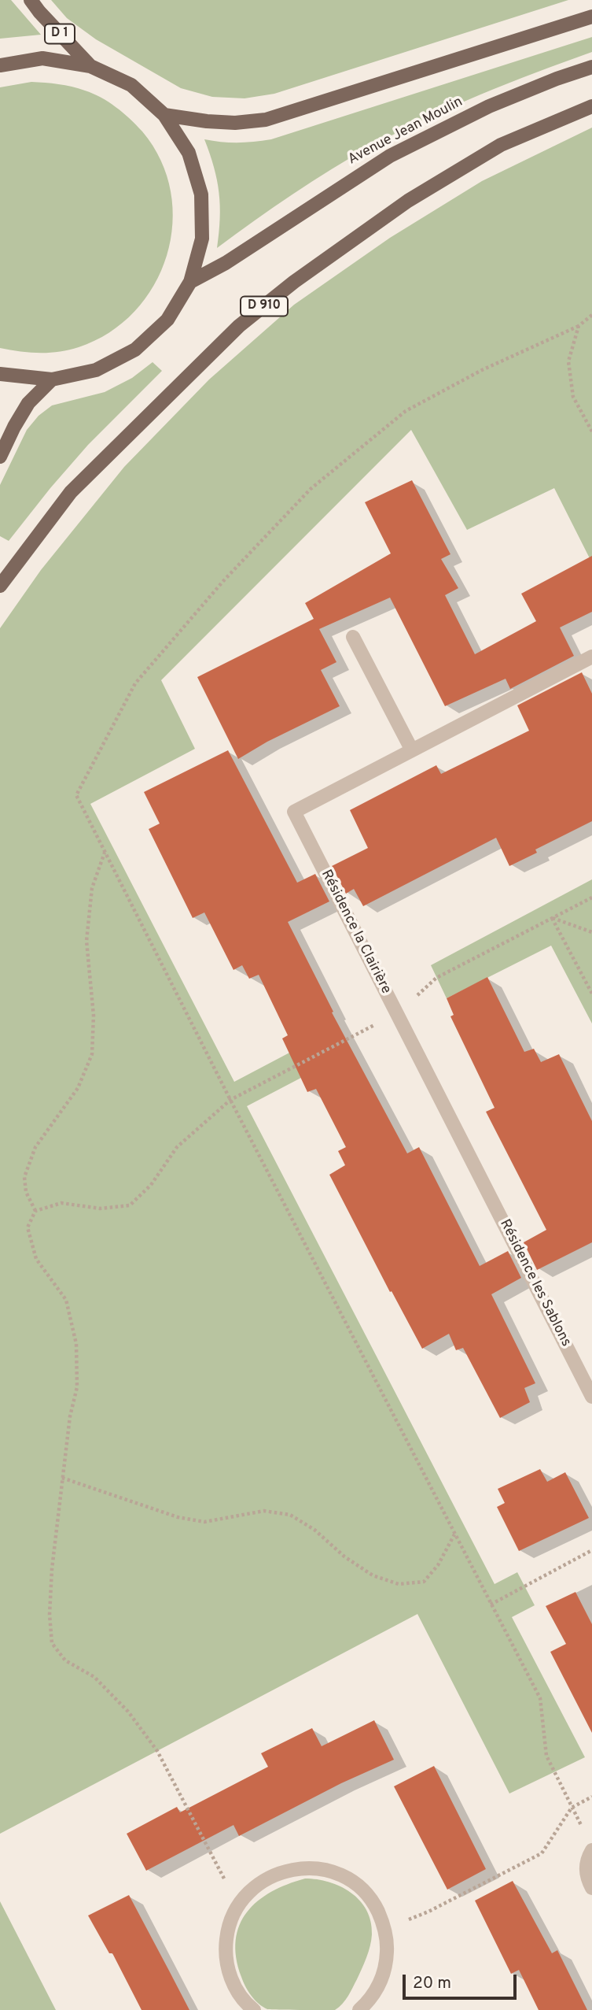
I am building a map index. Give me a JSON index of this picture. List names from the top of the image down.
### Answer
{
  "streets": {
    "main road": ["D 1", "Avenue Jean Moulin", "D 910"],
    "street": ["Résidence la Clairière", "Résidence les Sablons"]
  },
  "crossings": [
    ["Résidence la Clairière", "Résidence les Sablons"]
  ],
  "scale_bar": "20 m"
}
